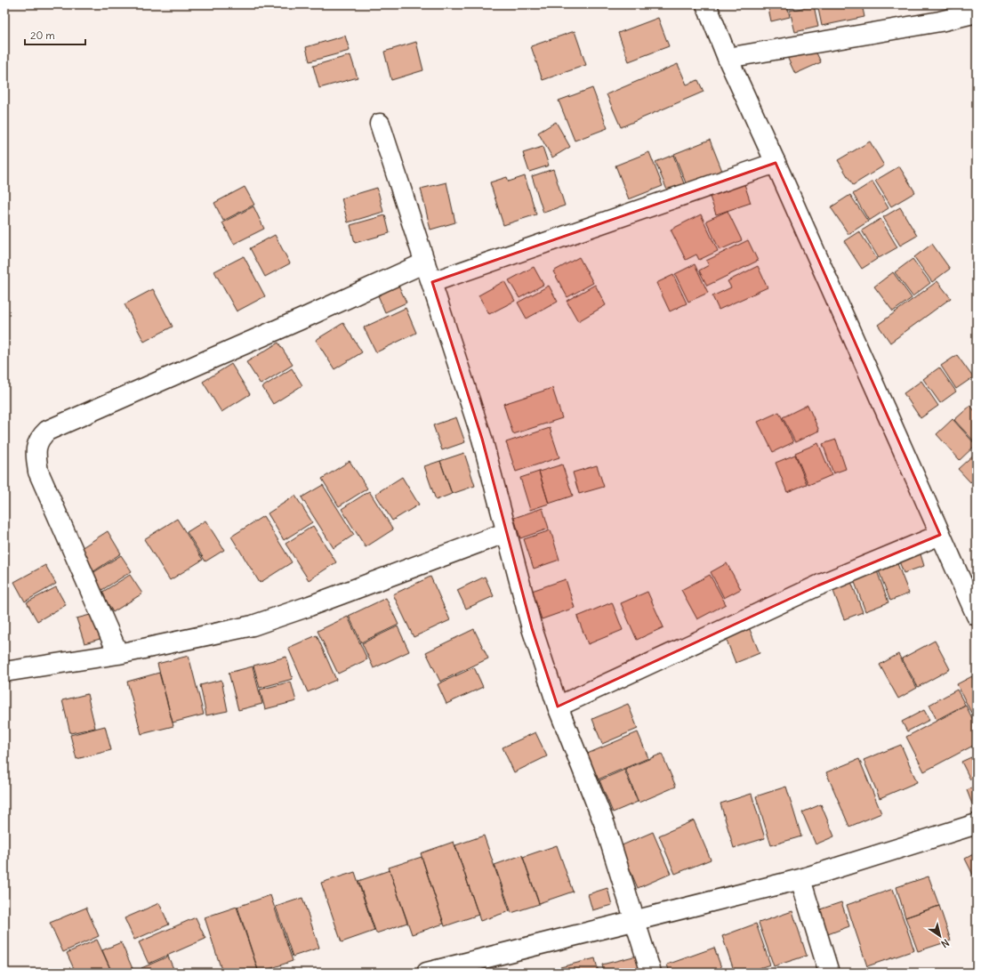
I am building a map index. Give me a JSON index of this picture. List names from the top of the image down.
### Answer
{
  "scale_bar": "20 m",
  "north": "bottom right"
}
